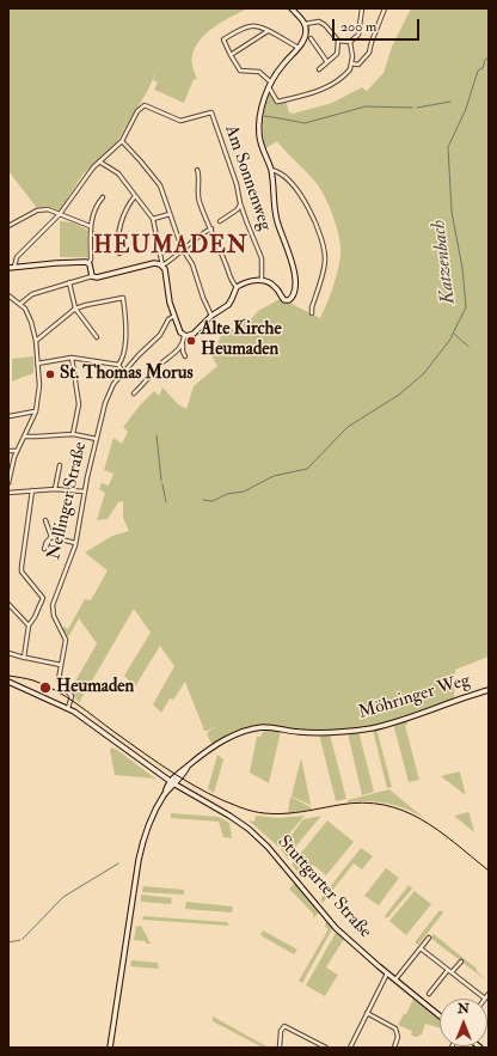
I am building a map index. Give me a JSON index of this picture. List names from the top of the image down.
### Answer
{
  "streets": {
    "street": [
      "Am Sonnenweg",
      "Nellinger Straße",
      "Möhringer Weg",
      "Stuttgarter Straße"
    ]
  },
  "crossings": [
    ["Nellinger Straße", "Stuttgarter Straße"],
    ["Möhringer Weg", "Stuttgarter Straße"]
  ],
  "districts": ["HEUMADEN"],
  "water": ["Katzenbach"],
  "places": ["Alte Kirche Heumaden", "St. Thomas Morus", "Heumaden"],
  "scale_bar": "200 m",
  "north": "top"
}
